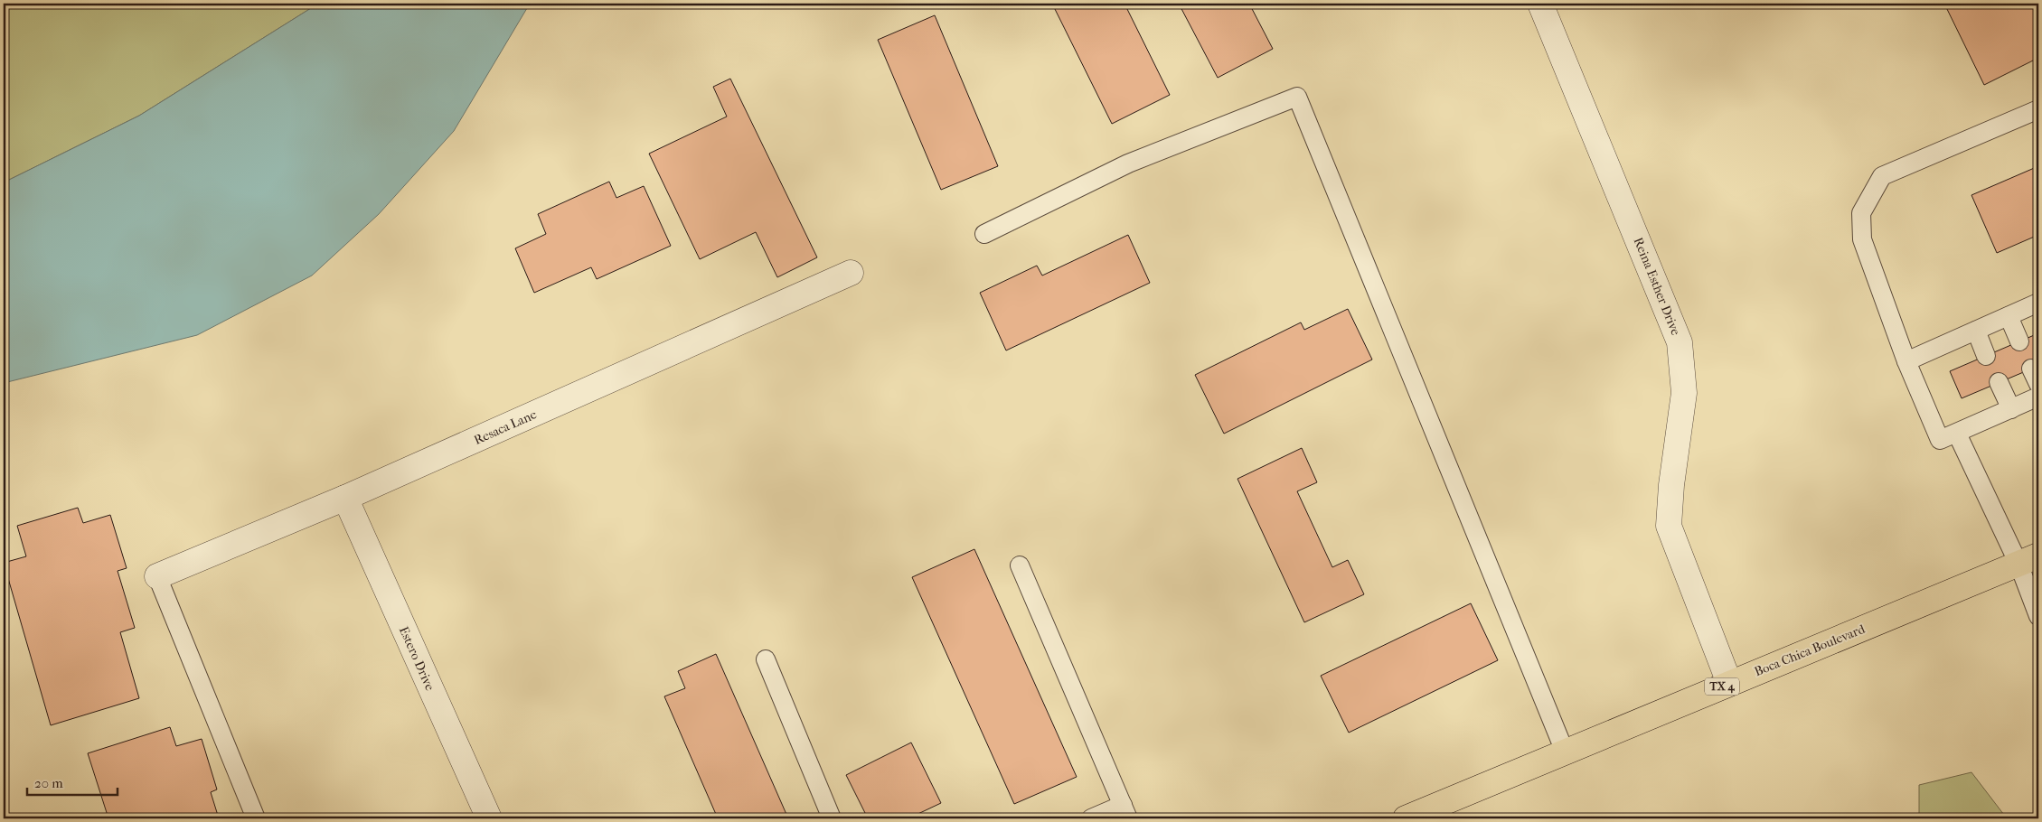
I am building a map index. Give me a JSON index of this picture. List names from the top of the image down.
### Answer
{
  "streets": {
    "main road": ["Boca Chica Boulevard", "TX 4"],
    "street": ["Reina Esther Drive", "Resaca Lane", "Estero Drive"]
  },
  "crossings": [
    ["Reina Esther Drive", "Boca Chica Boulevard"],
    ["Resaca Lane", "Estero Drive"]
  ],
  "scale_bar": "20 m"
}
